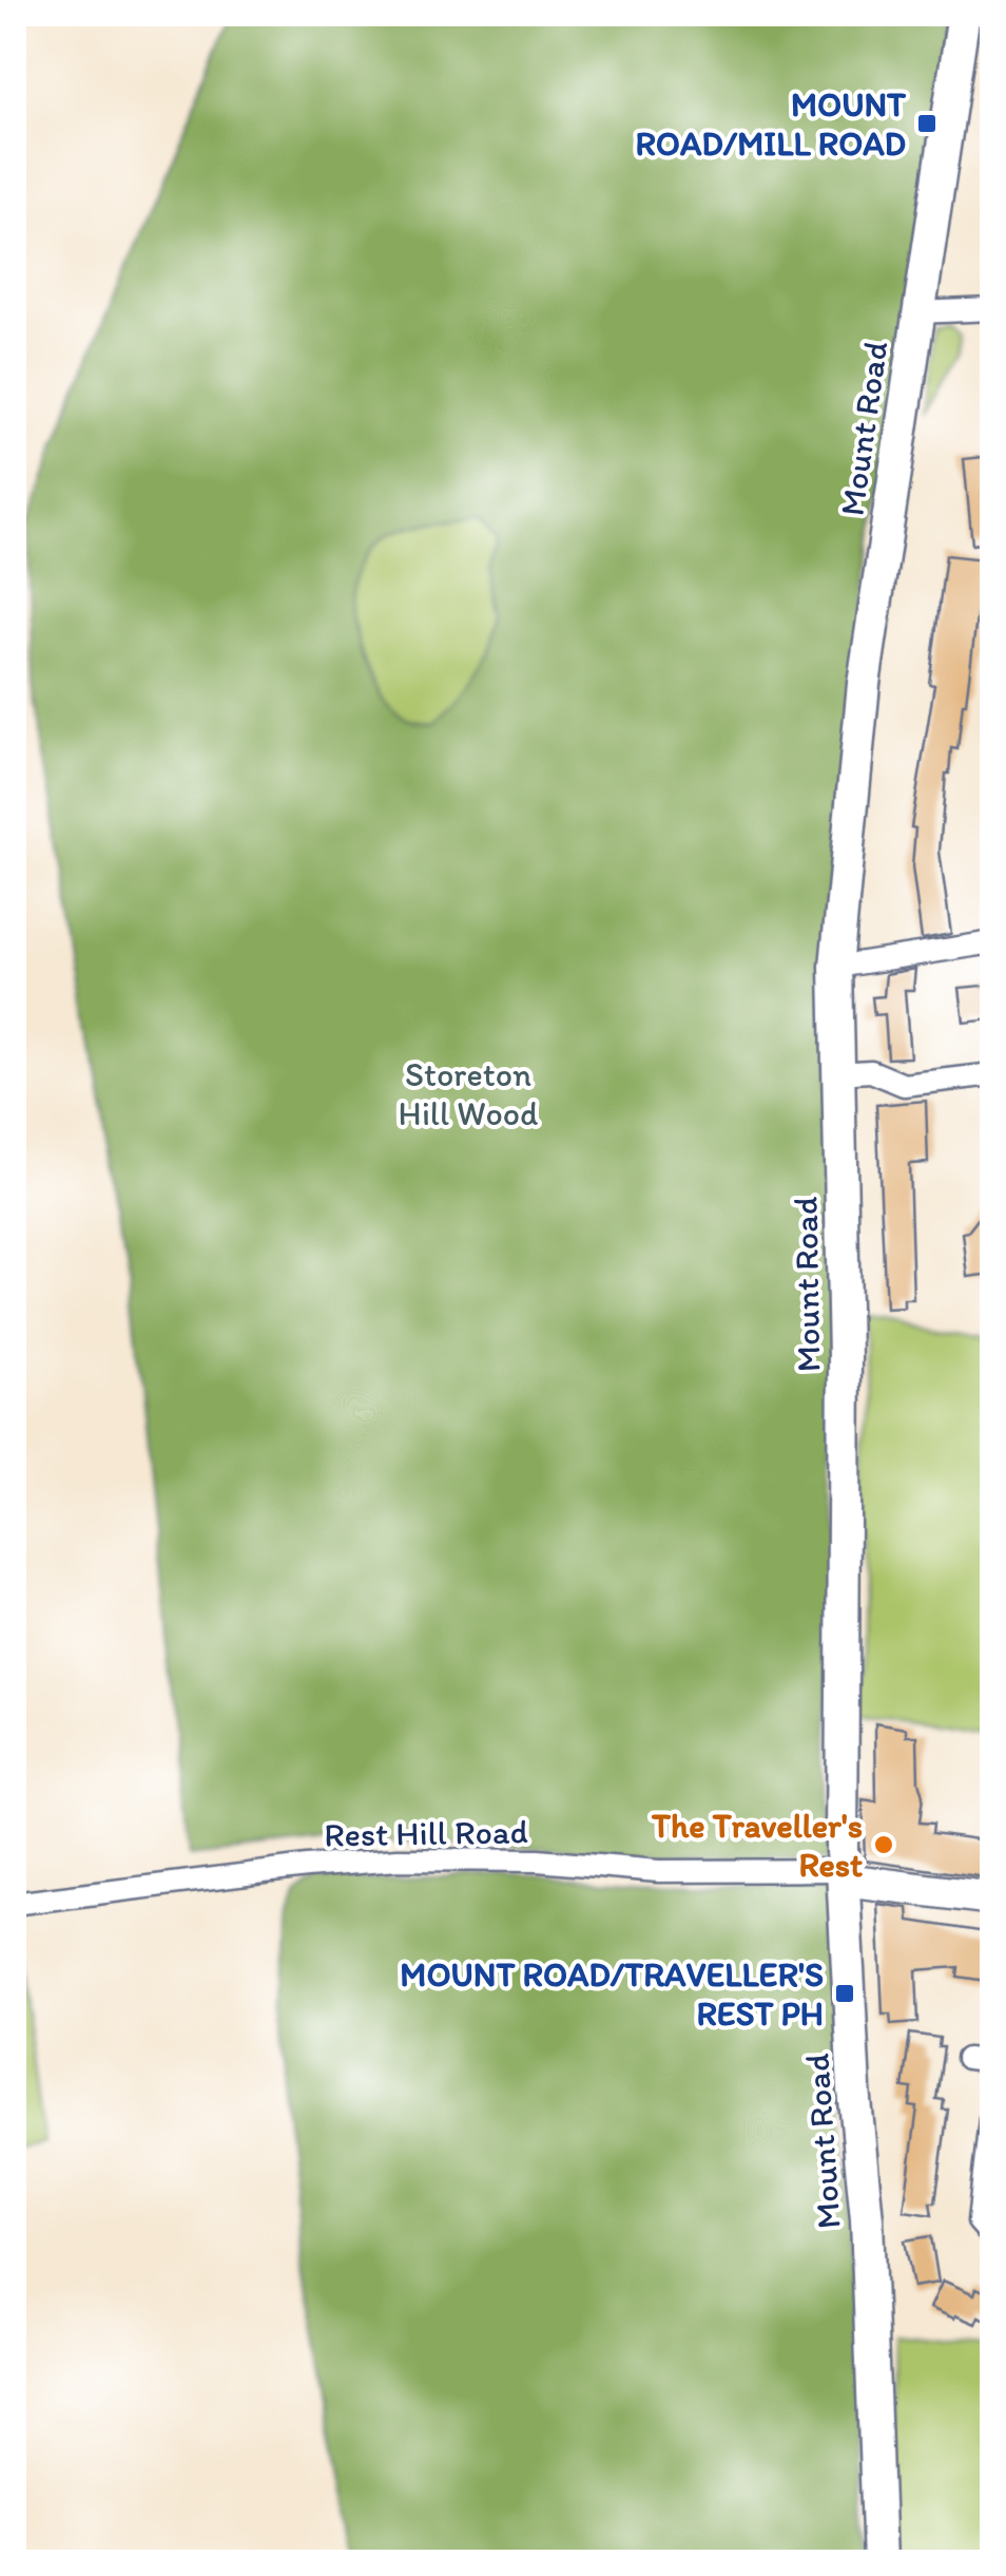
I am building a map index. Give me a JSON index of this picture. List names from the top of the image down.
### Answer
{
  "streets": {
    "main road": ["Mount Road"],
    "street": ["Rest Hill Road"]
  },
  "crossings": [
    ["Mount Road", "Rest Hill Road"]
  ],
  "parks": ["Storeton Hill Wood"],
  "places": {
    "transit": ["MOUNT ROAD/MILL ROAD", "MOUNT ROAD/TRAVELLER'S REST PH"],
    "other": ["The Traveller's Rest"]
  }
}
